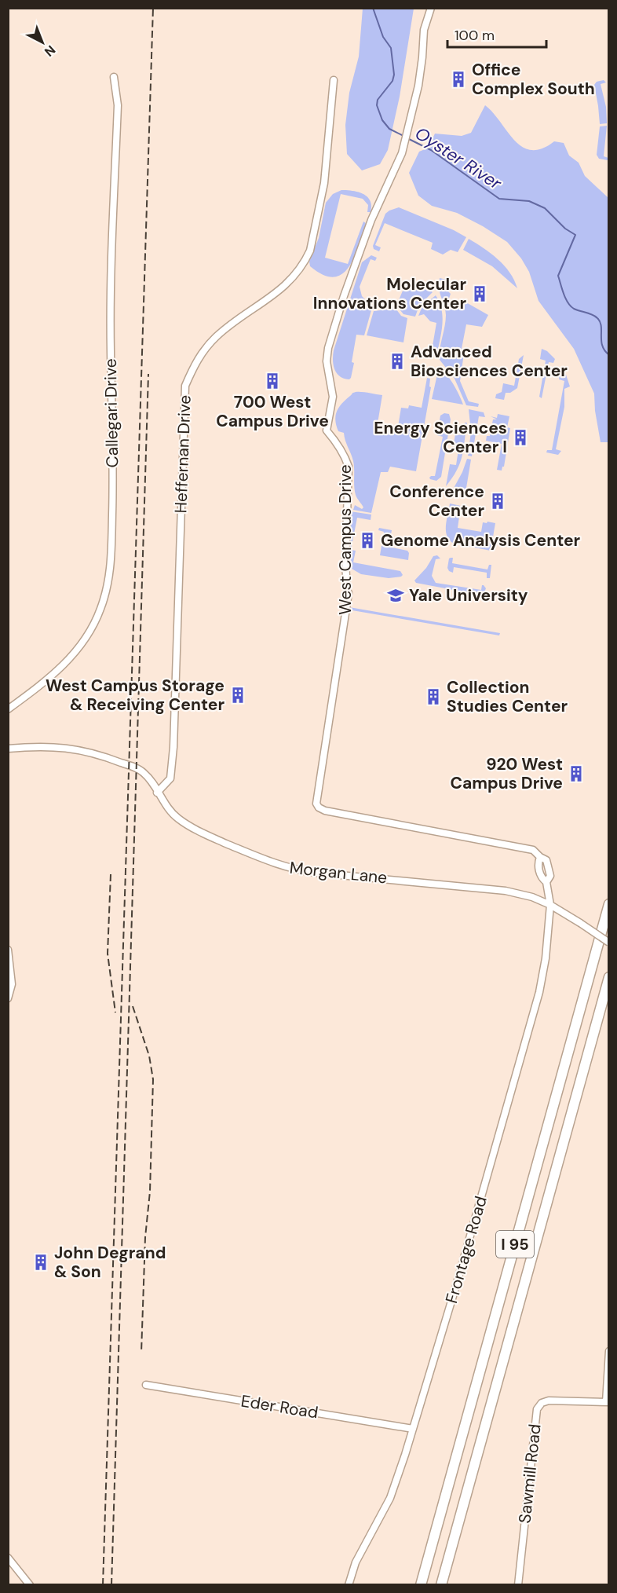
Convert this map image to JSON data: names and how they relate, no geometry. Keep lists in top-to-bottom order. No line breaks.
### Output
{"streets":{"highway":["I 95"],"street":["Callegari Drive","Heffernan Drive","West Campus Drive","Morgan Lane","Frontage Road","Eder Road","Sawmill Road"]},"crossings":[["Heffernan Drive","Morgan Lane"],["West Campus Drive","Morgan Lane"],["West Campus Drive","Frontage Road"],["Morgan Lane","Frontage Road"],["Frontage Road","Eder Road"]],"water":["Oyster River"],"places":{"building":["Office Complex South","Molecular Innovations Center","Advanced Biosciences Center","700 West Campus Drive","Energy Sciences Center I","Conference Center","Genome Analysis Center","West Campus Storage & Receiving Center","Collection Studies Center","920 West Campus Drive","John Degrand & Son"],"school or university":["Yale University"]},"scale_bar":"100 m","north":"bottom right"}
